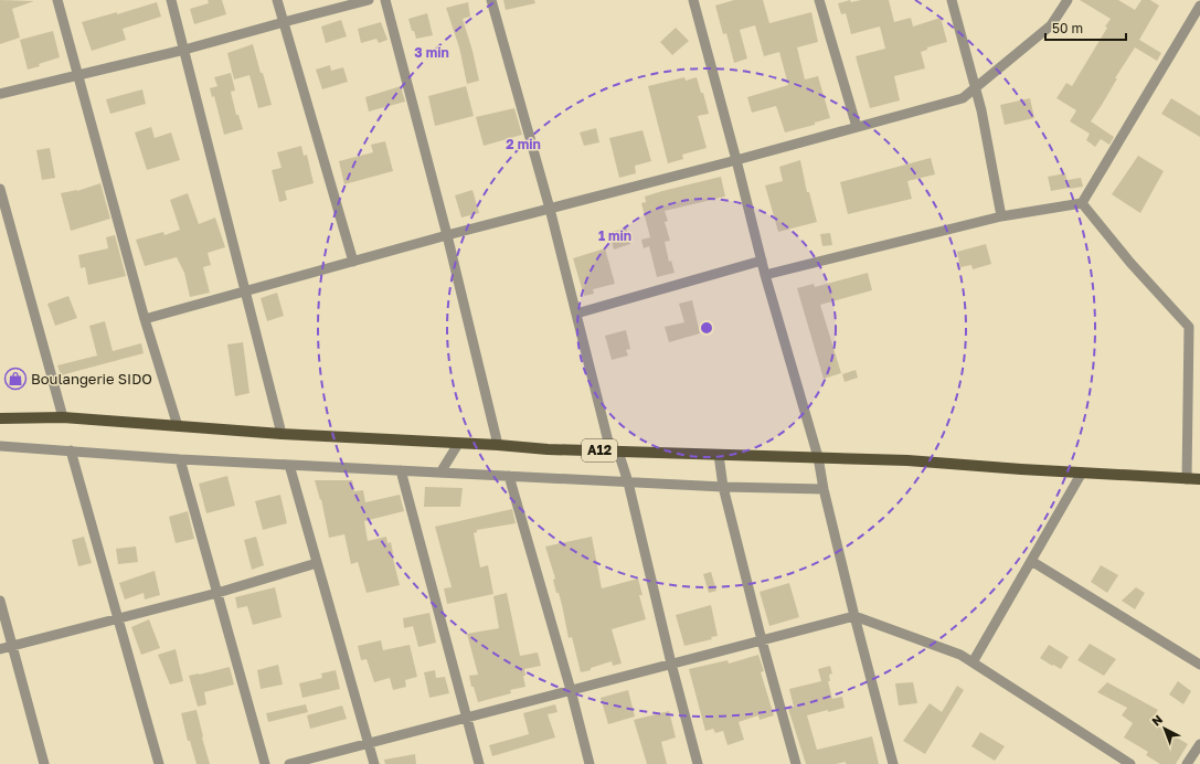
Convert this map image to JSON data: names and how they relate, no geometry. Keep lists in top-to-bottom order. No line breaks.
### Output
{"streets":{"main road":["A12"]},"places":{"shop":["Boulangerie SIDO"]},"scale_bar":"50 m","north":"top left","rings":["3 min","2 min","1 min"]}
